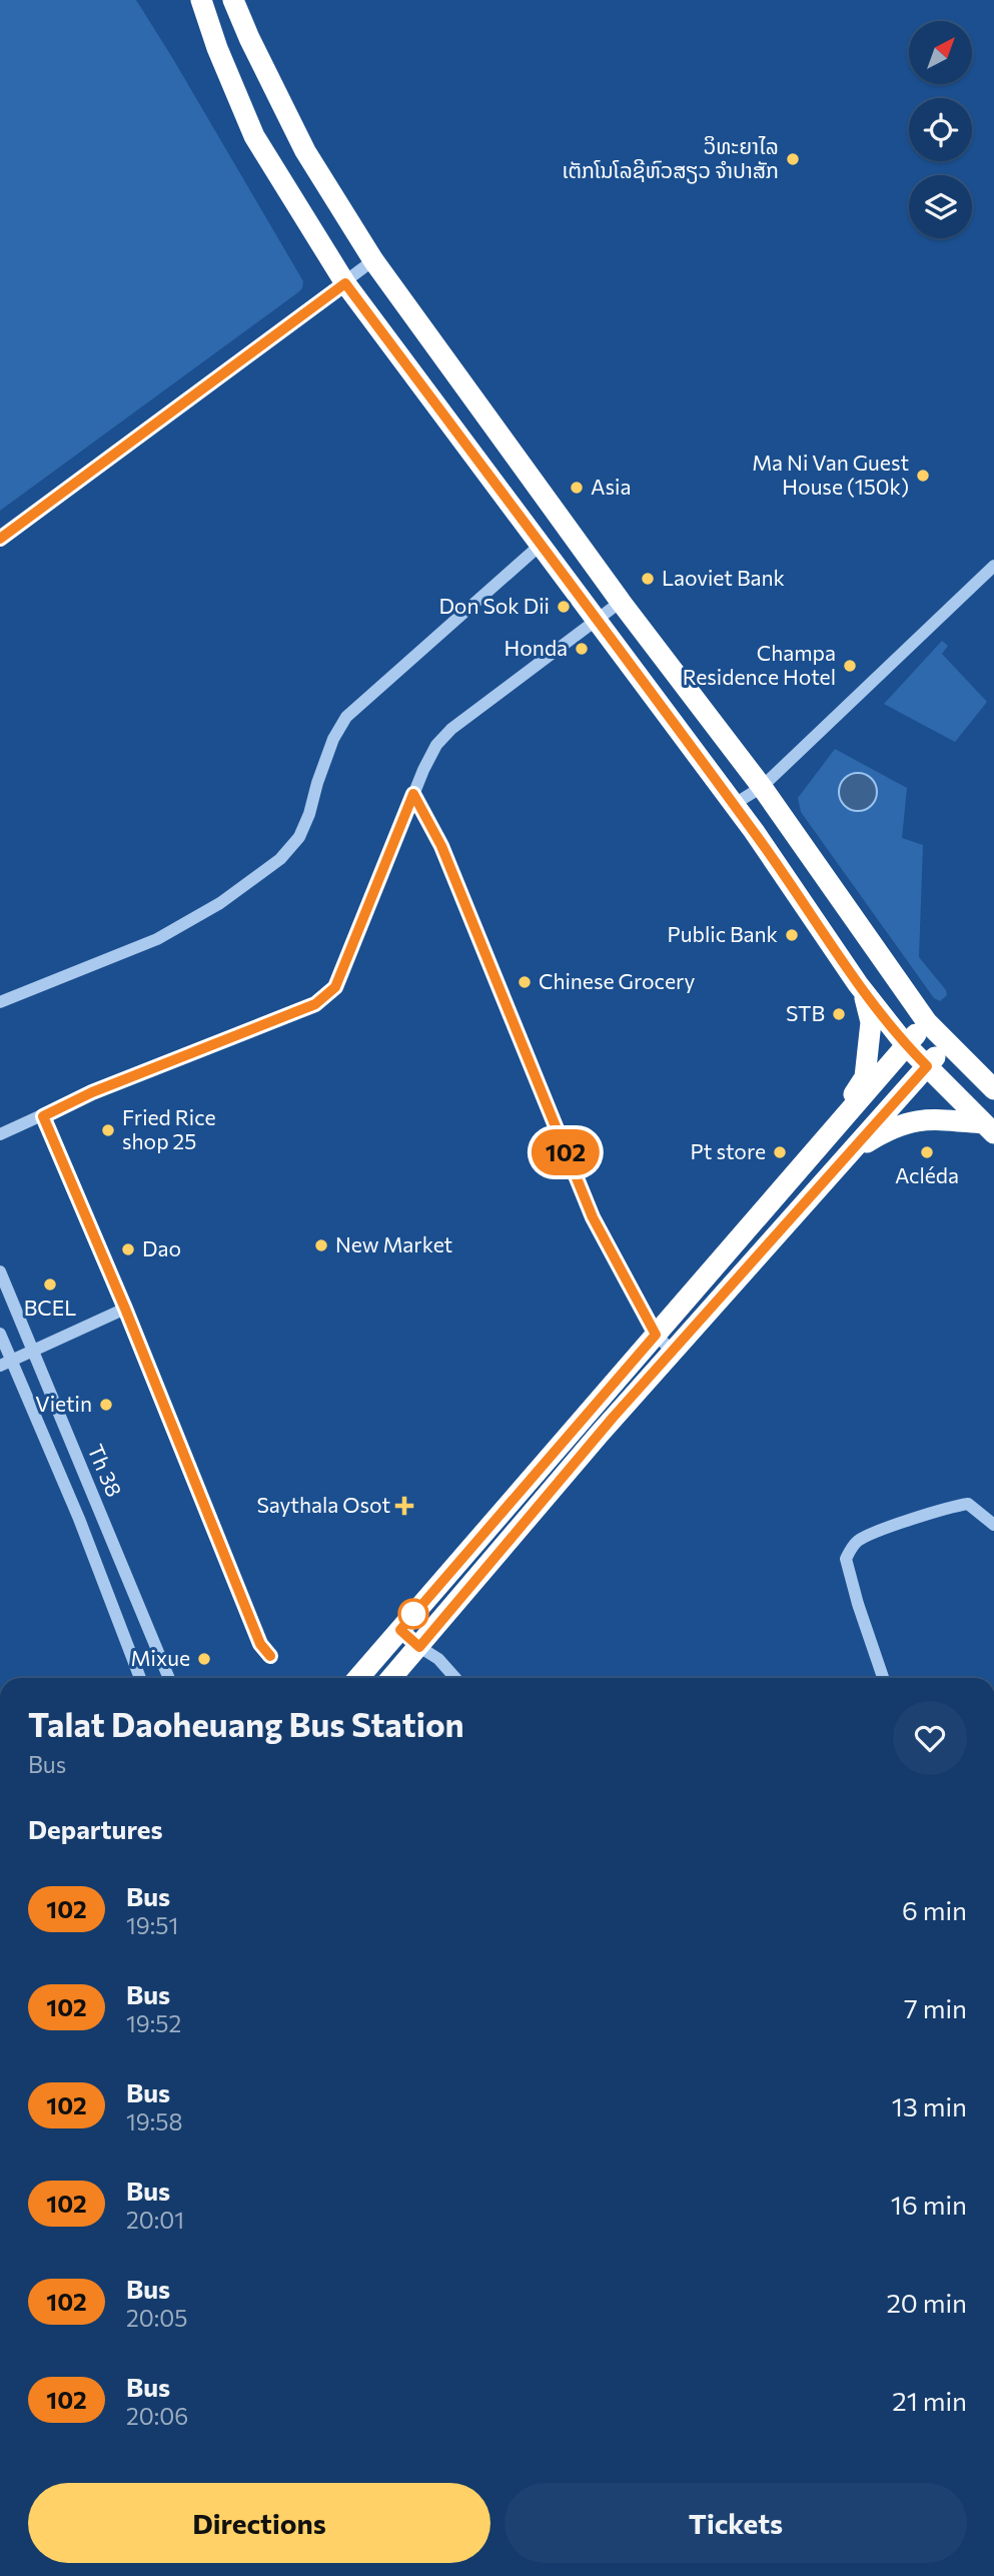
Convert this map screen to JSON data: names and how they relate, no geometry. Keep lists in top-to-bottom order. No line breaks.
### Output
{"streets":{"street":["Th 38"]},"places":{"other":["ວິທະຍາໄລ ເຕັກໂນໂລຊີຫົວສຽວ ຈຳປາສັກ","Ma Ni Van Guest House (150k)","Asia","Laoviet Bank","Don Sok Dii","Honda","Champa Residence Hotel","Public Bank","Chinese Grocery","STB","Fried Rice shop 25","Pt store","Acléda","New Market","Dao","BCEL","Vietin","Mixue"],"health":["Saythala Osot"]},"lines":["bus line 102"],"north":"top right","page":{"on_map":"102","heading":[["Talat Daoheuang Bus Station","Bus"],"Departures"],"list":[{"mark":"102","name":"Bus","note":"19:51","value":"6 min"},{"mark":"102","name":"Bus","note":"19:52","value":"7 min"},{"mark":"102","name":"Bus","note":"19:58","value":"13 min"},{"mark":"102","name":"Bus","note":"20:01","value":"16 min"},{"mark":"102","name":"Bus","note":"20:05","value":"20 min"},{"mark":"102","name":"Bus","note":"20:06","value":"21 min"}],"buttons":["Directions","Tickets"]}}
